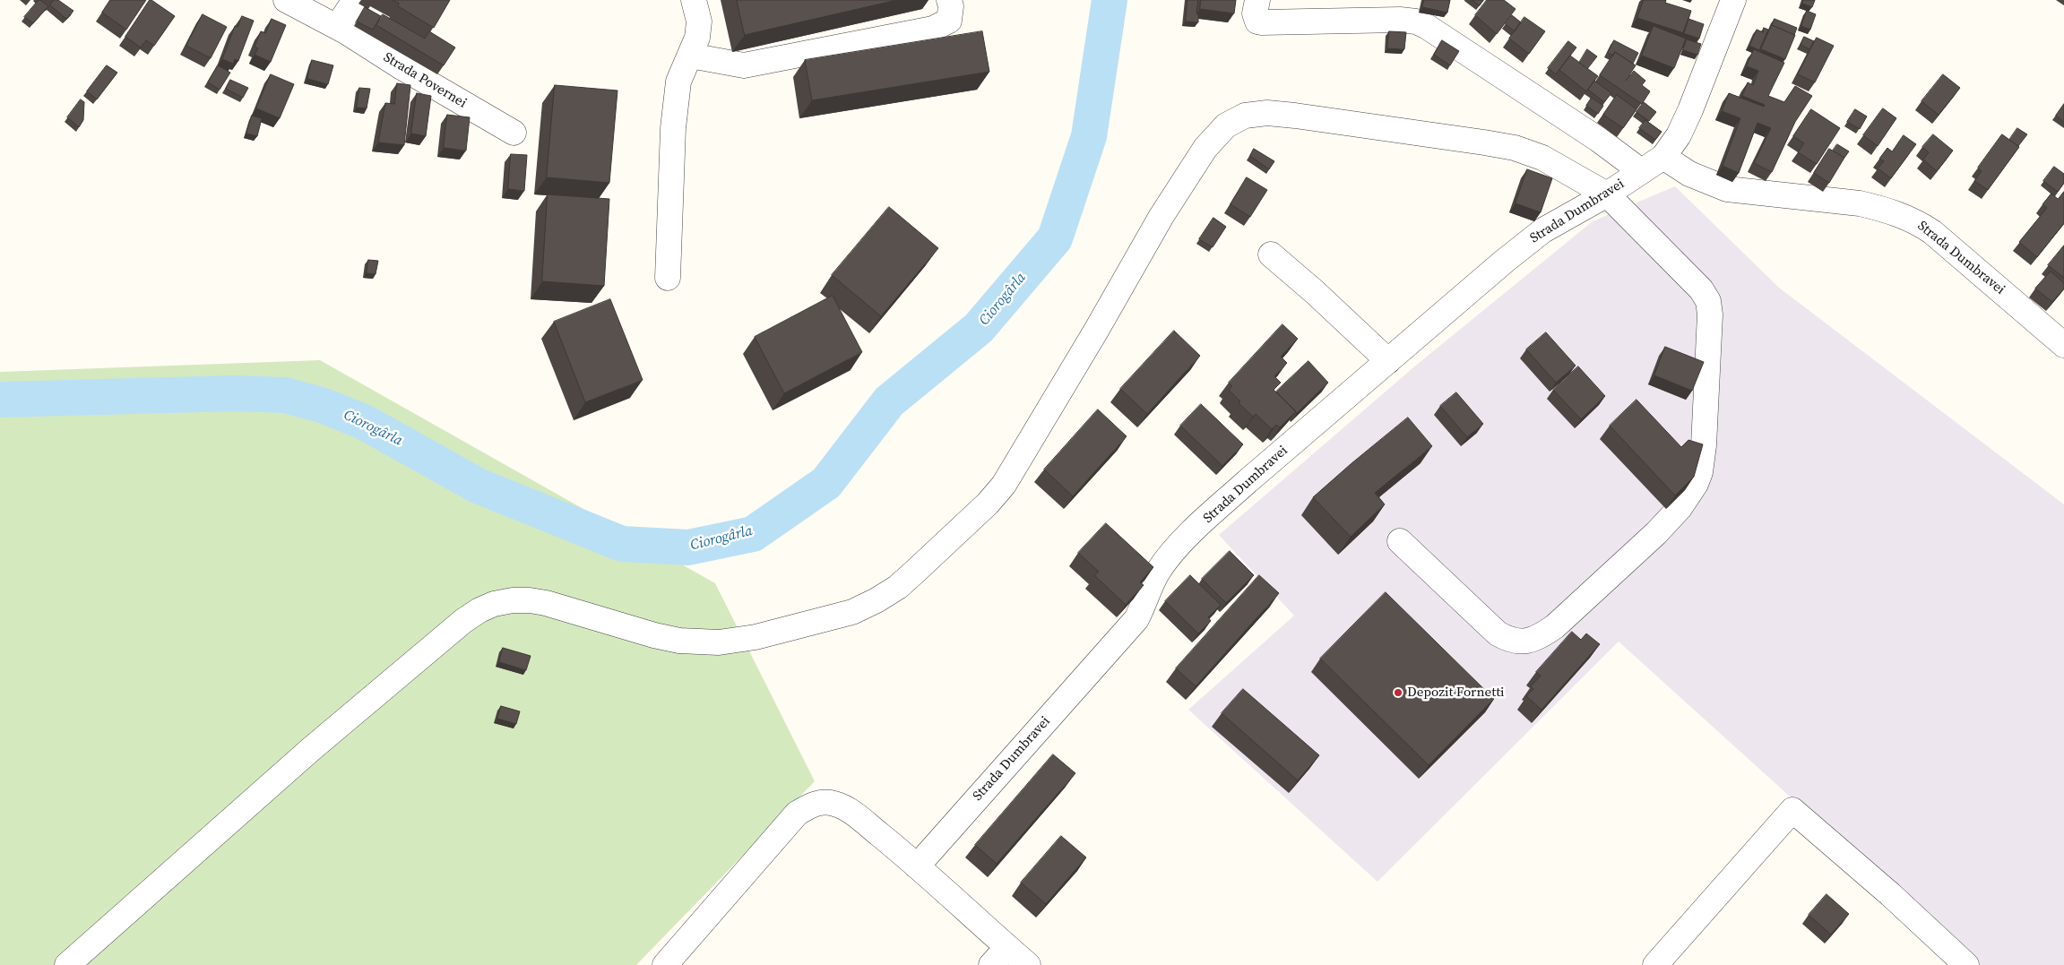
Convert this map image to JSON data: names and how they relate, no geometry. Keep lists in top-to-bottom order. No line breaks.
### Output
{"streets":{"street":["Strada Povernei","Strada Dumbravei"]},"water":["Ciorogârla"],"places":["Depozit Fornetti"]}
